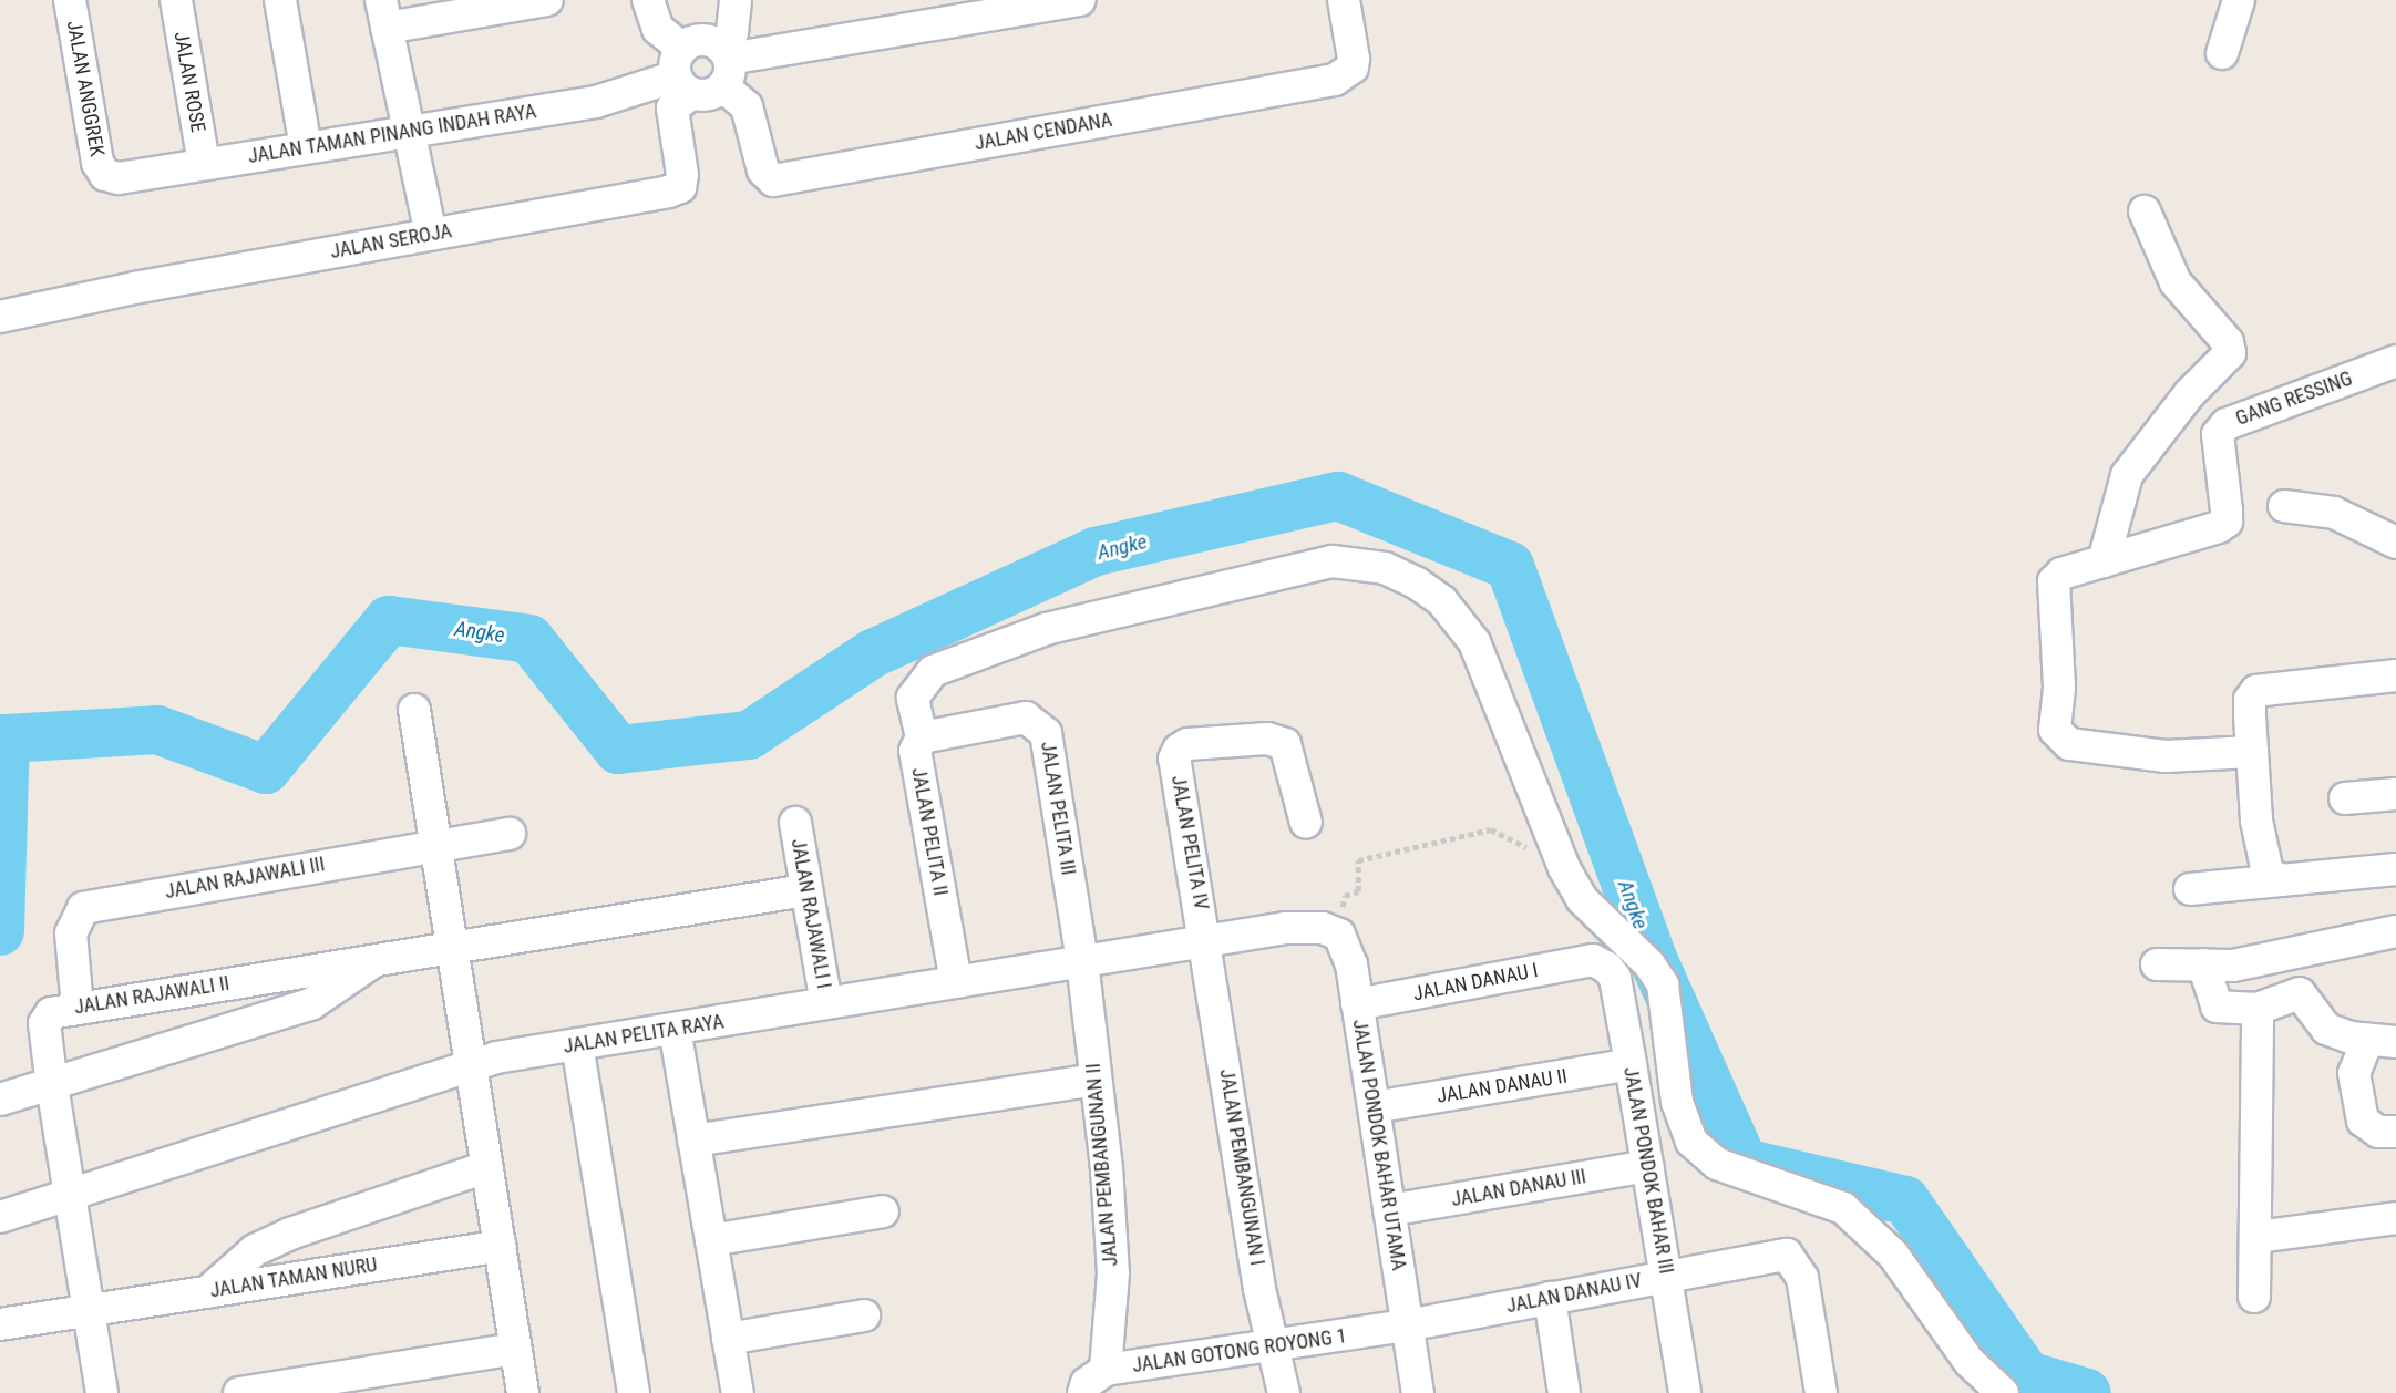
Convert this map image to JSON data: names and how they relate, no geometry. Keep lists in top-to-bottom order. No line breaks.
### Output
{"streets":{"street":["JALAN ROSE","JALAN ANGGREK","JALAN CENDANA","JALAN TAMAN PINANG INDAH RAYA","JALAN SEROJA","GANG RESSING","JALAN PELITA III","JALAN PELITA II","JALAN PELITA IV","JALAN RAJAWALI III","JALAN RAJAWALI I","JALAN DANAU I","JALAN RAJAWALI II","JALAN PELITA RAYA","JALAN DANAU II","JALAN PONDOK BAHAR UTAMA","JALAN PEMBANGUNAN II","JALAN PEMBANGUNAN I","JALAN PONDOK BAHAR III","JALAN DANAU III","JALAN TAMAN NURU","JALAN DANAU IV","JALAN GOTONG ROYONG 1"]},"crossings":[["JALAN ROSE","JALAN TAMAN PINANG INDAH RAYA"],["JALAN ANGGREK","JALAN TAMAN PINANG INDAH RAYA"],["JALAN TAMAN PINANG INDAH RAYA","JALAN SEROJA"],["JALAN PELITA III","JALAN PELITA II"],["JALAN PELITA III","JALAN PELITA RAYA"],["JALAN PELITA III","JALAN PEMBANGUNAN II"],["JALAN PELITA II","JALAN PELITA RAYA"],["JALAN PELITA IV","JALAN PELITA RAYA"],["JALAN PELITA IV","JALAN PEMBANGUNAN I"],["JALAN RAJAWALI III","JALAN RAJAWALI II"],["JALAN RAJAWALI I","JALAN RAJAWALI II"],["JALAN RAJAWALI I","JALAN PELITA RAYA"],["JALAN DANAU I","JALAN PONDOK BAHAR UTAMA"],["JALAN DANAU I","JALAN PONDOK BAHAR III"],["JALAN RAJAWALI II","JALAN PELITA RAYA"],["JALAN RAJAWALI II","JALAN TAMAN NURU"],["JALAN PELITA RAYA","JALAN PONDOK BAHAR UTAMA"],["JALAN PELITA RAYA","JALAN PEMBANGUNAN II"],["JALAN PELITA RAYA","JALAN PEMBANGUNAN I"],["JALAN DANAU II","JALAN PONDOK BAHAR UTAMA"],["JALAN DANAU II","JALAN PONDOK BAHAR III"],["JALAN PONDOK BAHAR UTAMA","JALAN DANAU III"],["JALAN PONDOK BAHAR UTAMA","JALAN DANAU IV"],["JALAN PONDOK BAHAR UTAMA","JALAN GOTONG ROYONG 1"],["JALAN PEMBANGUNAN II","JALAN GOTONG ROYONG 1"],["JALAN PEMBANGUNAN I","JALAN GOTONG ROYONG 1"],["JALAN PONDOK BAHAR III","JALAN DANAU III"],["JALAN PONDOK BAHAR III","JALAN DANAU IV"],["JALAN DANAU IV","JALAN GOTONG ROYONG 1"]],"water":["Angke"]}
